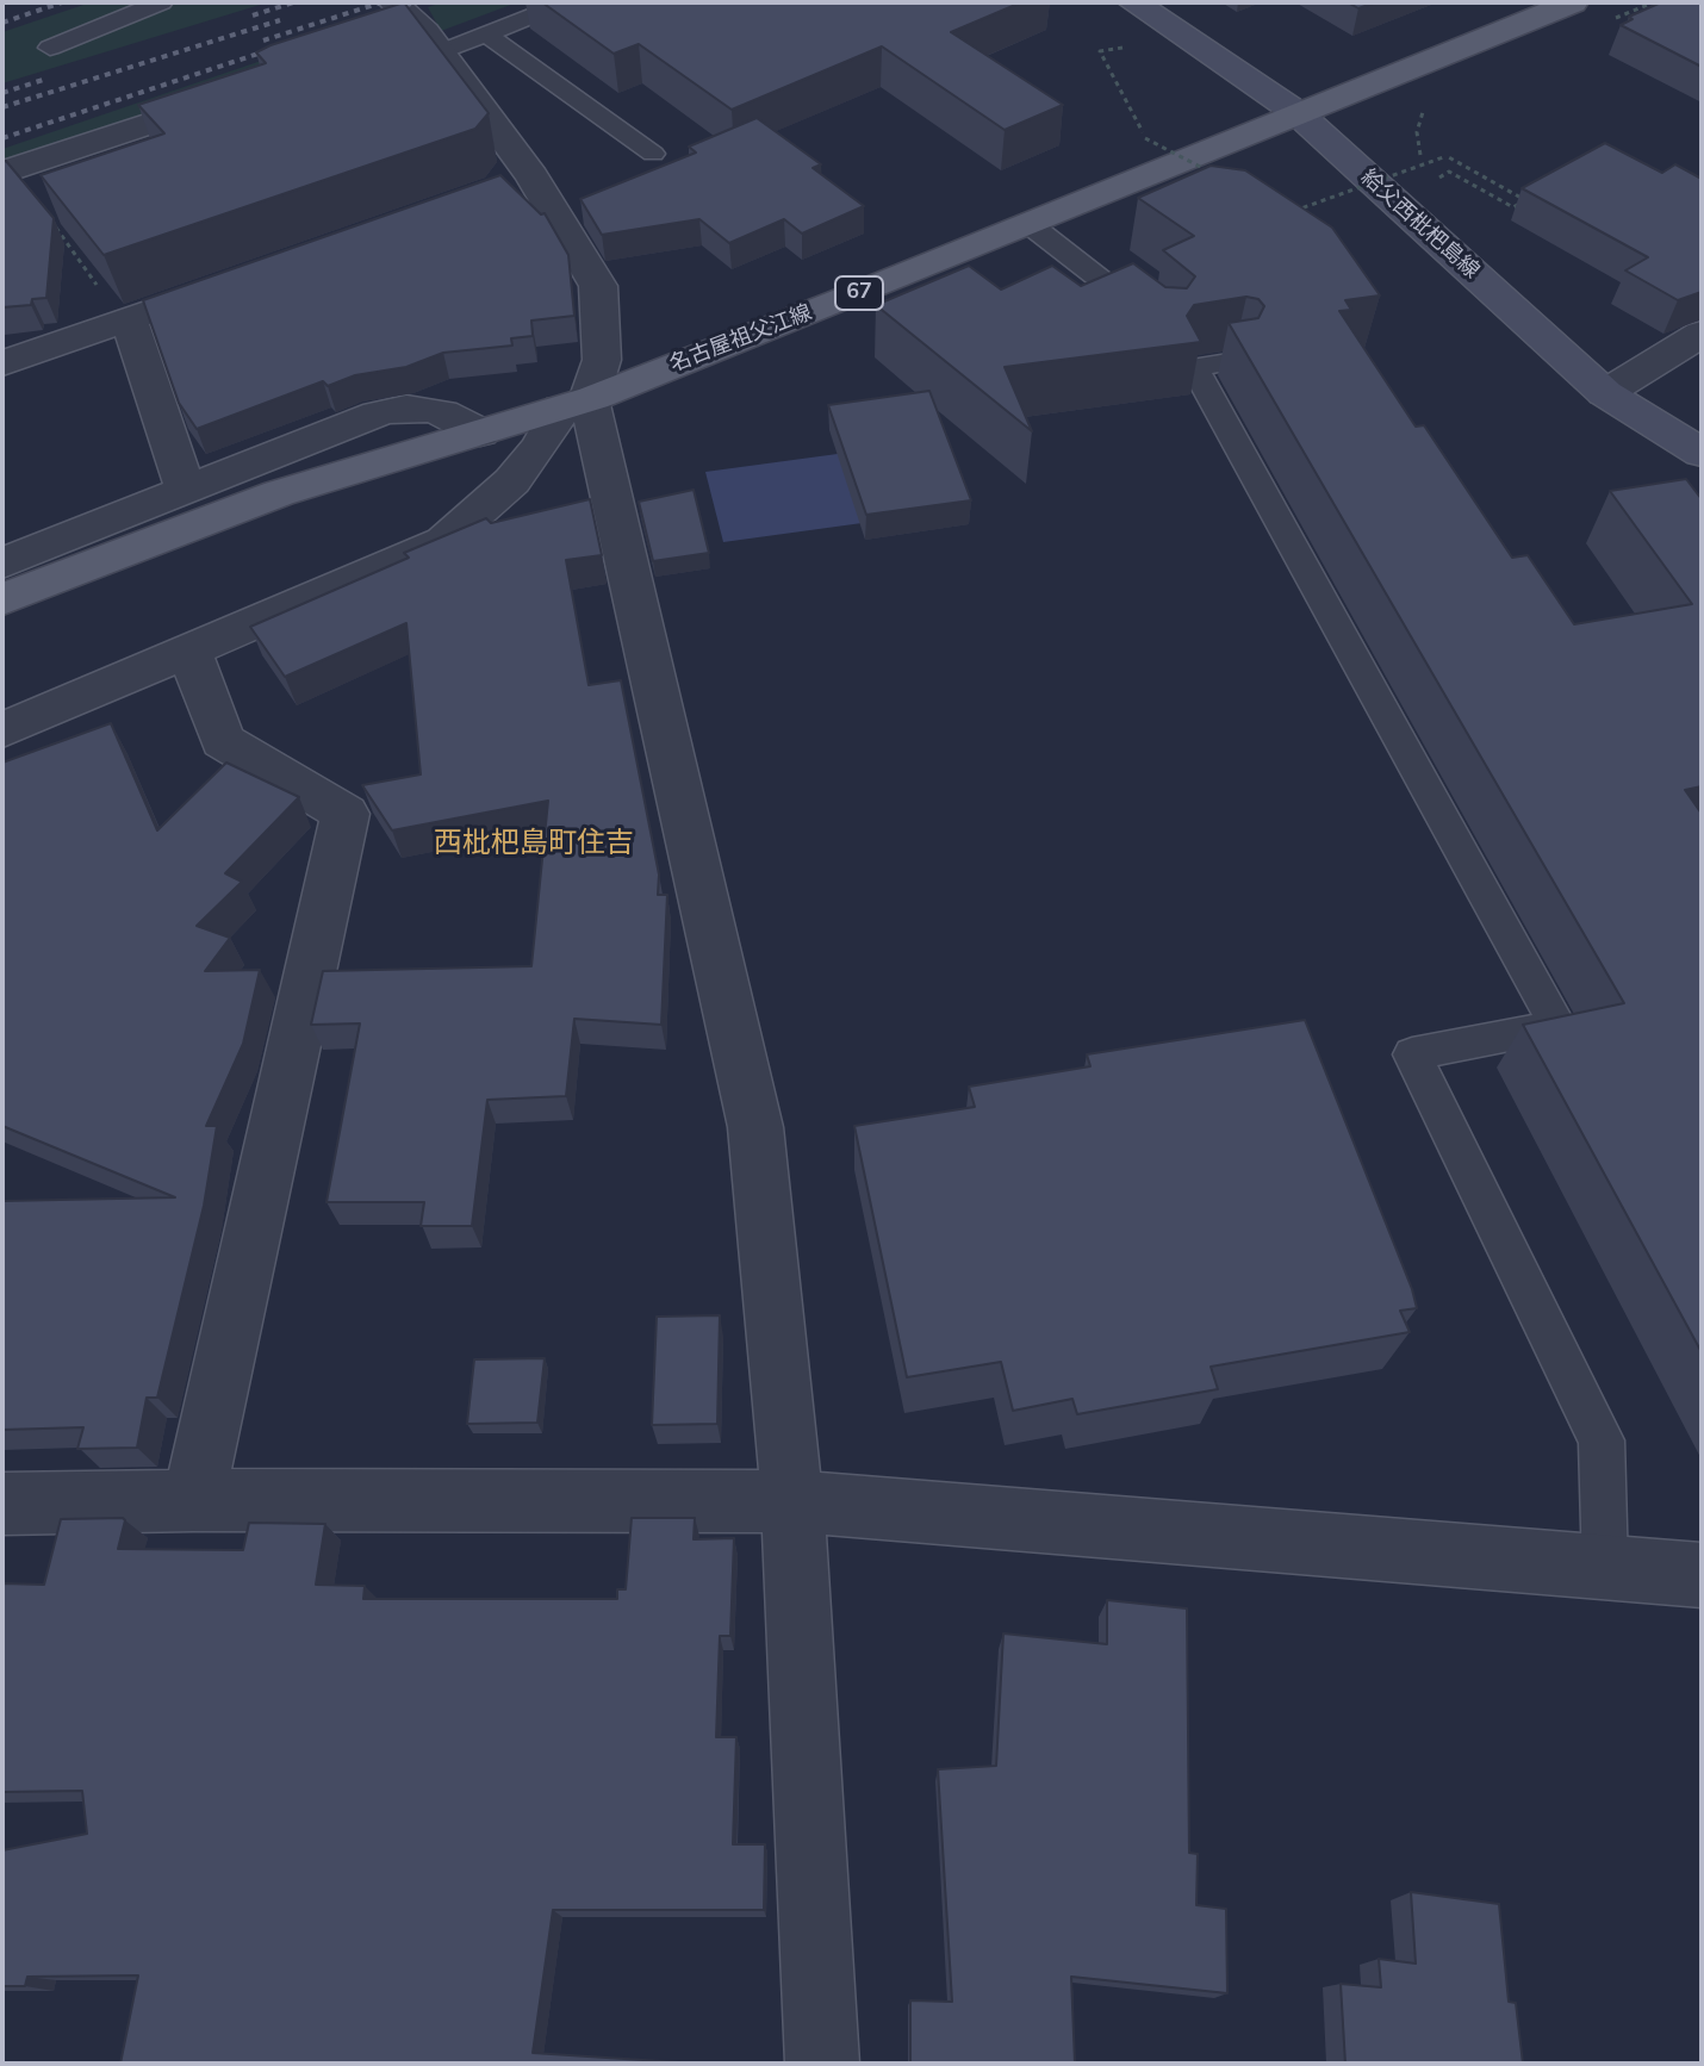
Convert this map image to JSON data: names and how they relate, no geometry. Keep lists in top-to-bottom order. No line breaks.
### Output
{"streets":{"main road":["給父西枇杷島線","67","名古屋祖父江線"]},"crossings":[["給父西枇杷島線","名古屋祖父江線"]],"districts":["西枇杷島町住吉"]}
